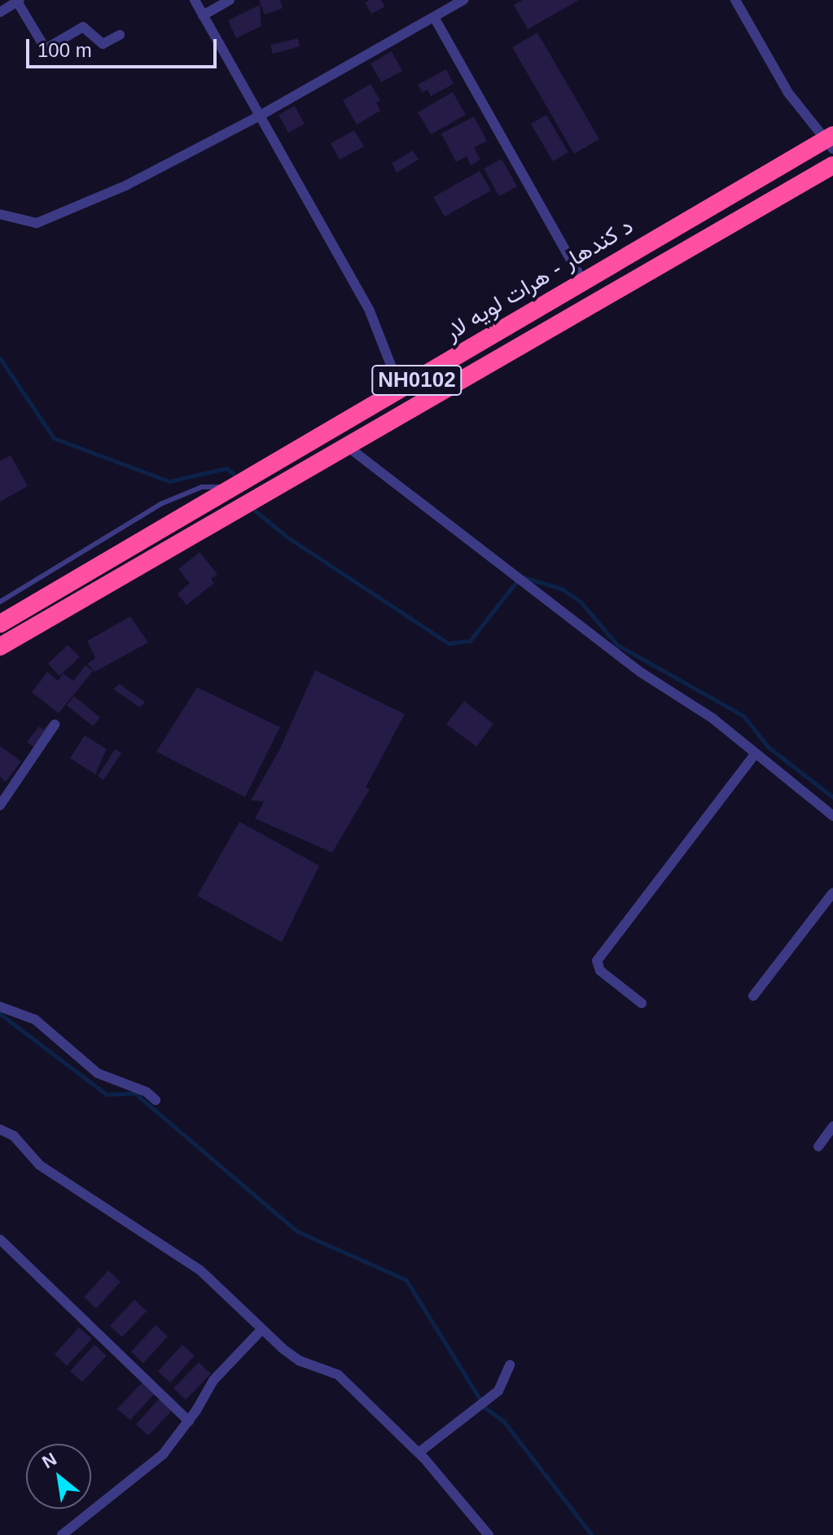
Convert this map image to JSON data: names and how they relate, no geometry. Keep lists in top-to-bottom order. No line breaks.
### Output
{"streets":{"highway":["د کندهار - هرات لويه لار","NH0102"]},"scale_bar":"100 m","north":"top left"}
